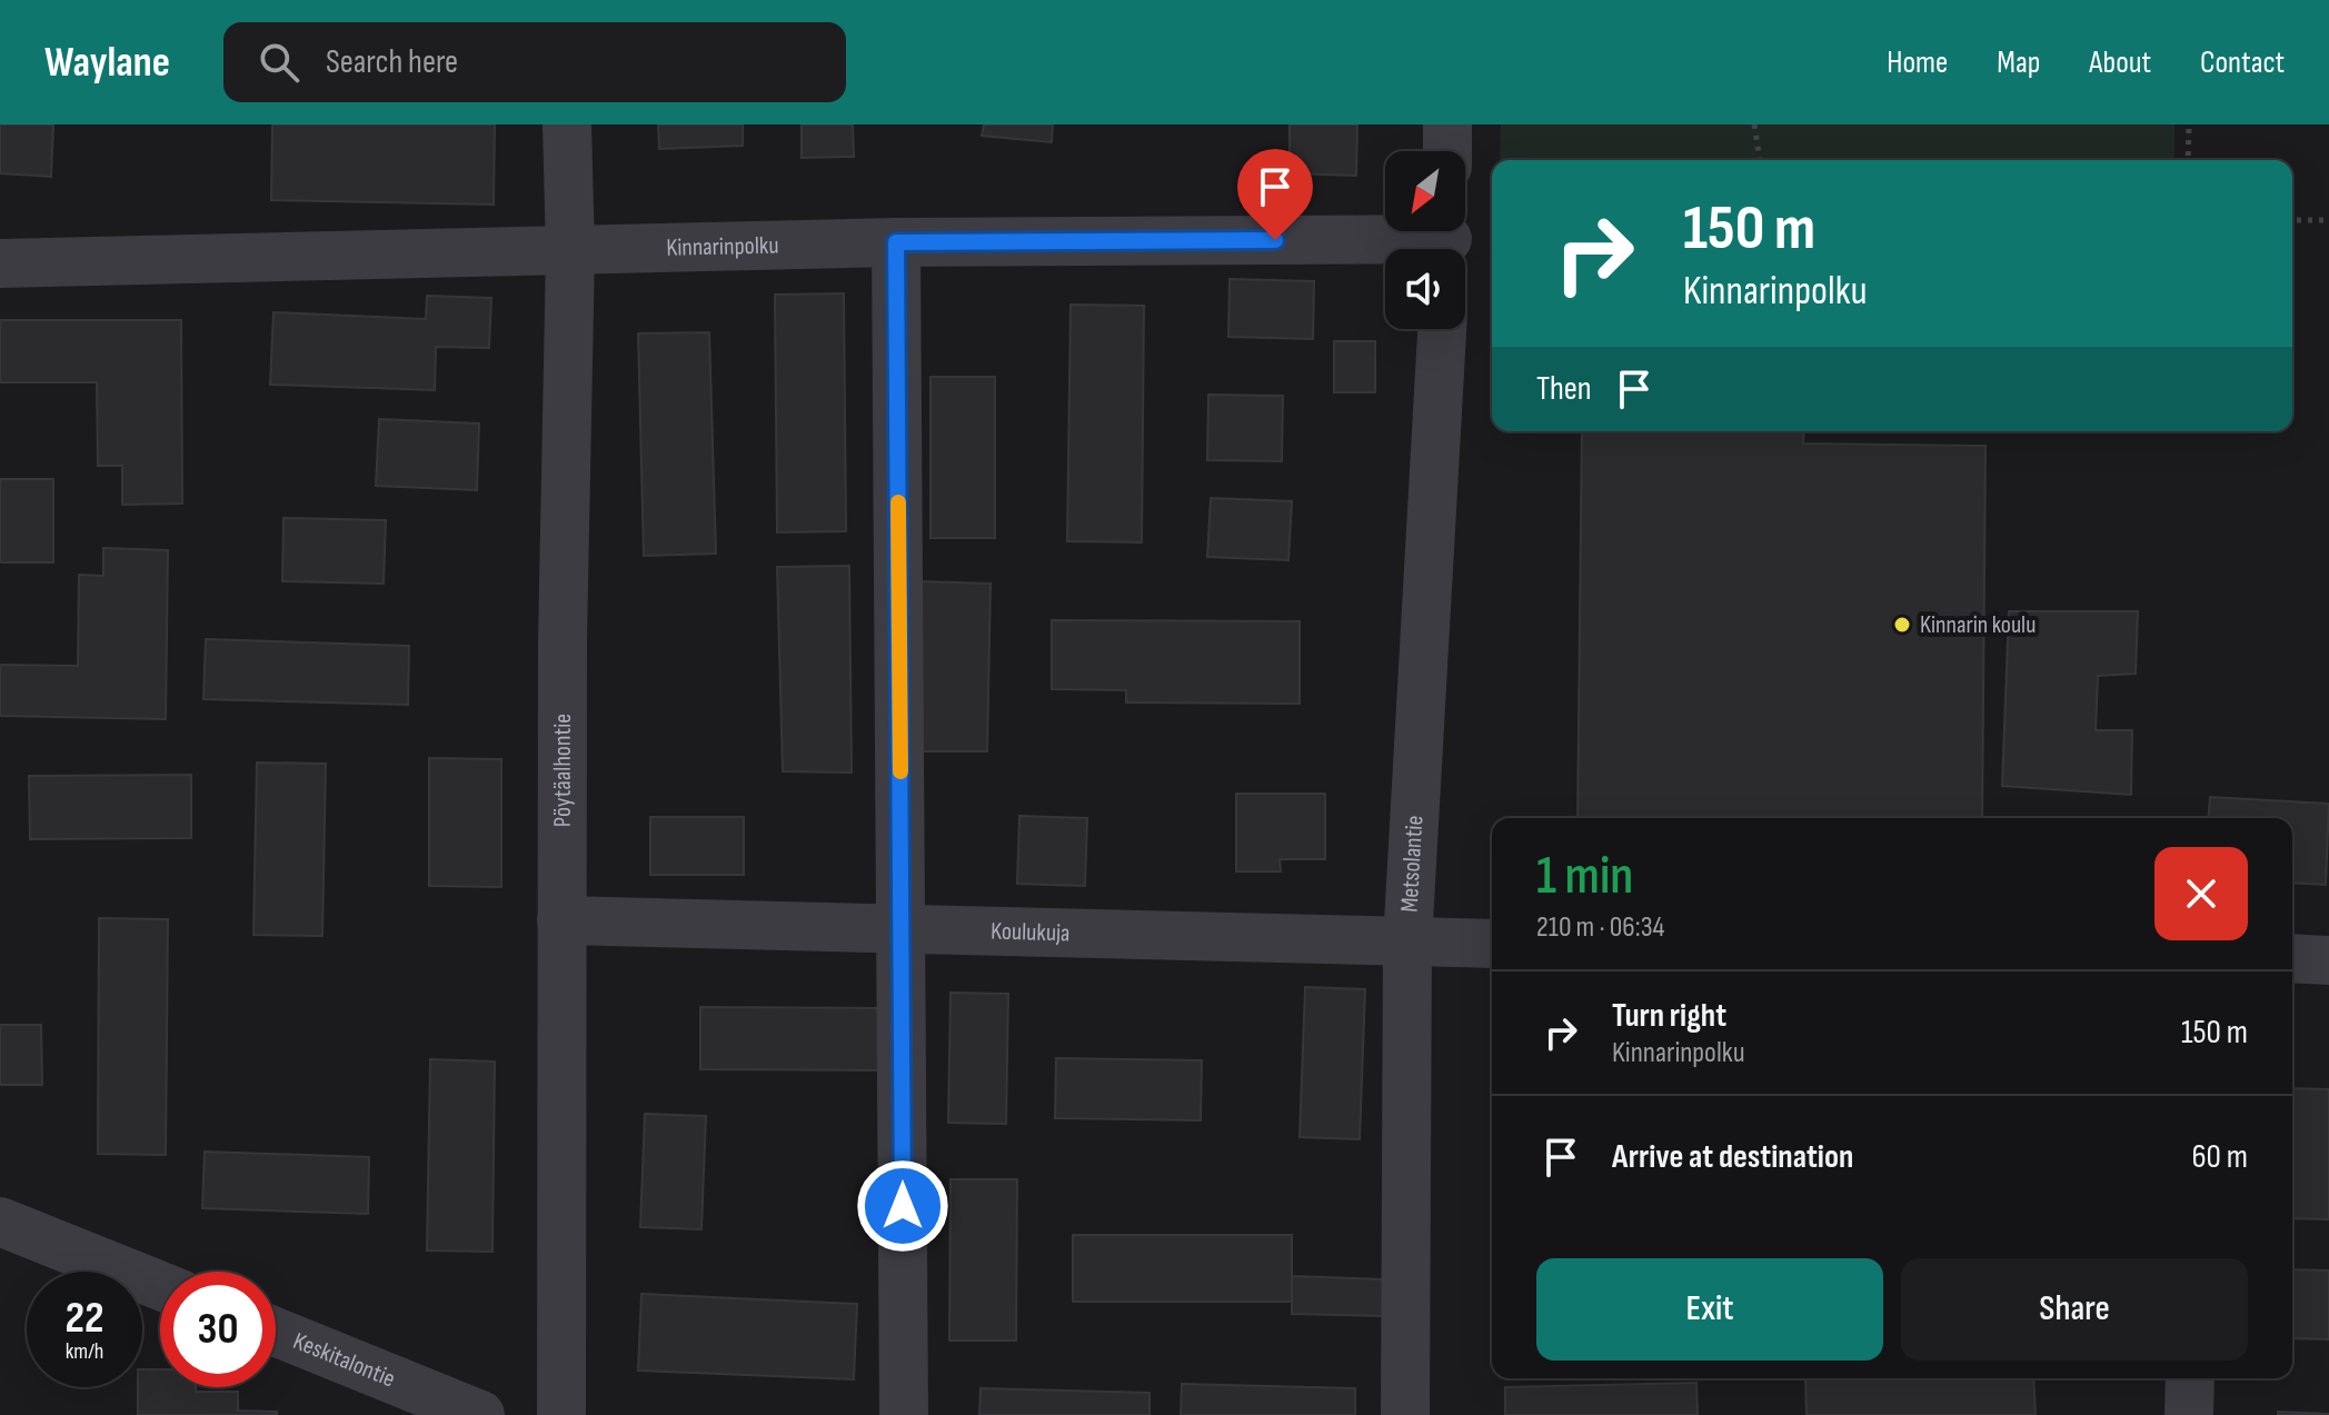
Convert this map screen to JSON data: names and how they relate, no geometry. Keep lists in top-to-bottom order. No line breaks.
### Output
{"streets":{"street":["Kinnarinpolku","Pöytäalhontie","Metsolantie","Koulukuja","Keskitalontie"]},"crossings":[["Kinnarinpolku","Pöytäalhontie"],["Pöytäalhontie","Koulukuja"],["Metsolantie","Koulukuja"]],"places":["Kinnarin koulu"],"north":"bottom left","page":{"header":"Waylane","search":"Search here","nav":["Home","Map","About","Contact"],"turn":["150 m","Kinnarinpolku"],"then":"Then","heading":["1 min","210 m · 06:34"],"list":[{"name":"Turn right","note":"Kinnarinpolku","value":"150 m"},{"name":"Arrive at destination","value":"60 m"}],"buttons":["Exit","Share"],"speed":"22 km/h","limit":"30"}}
